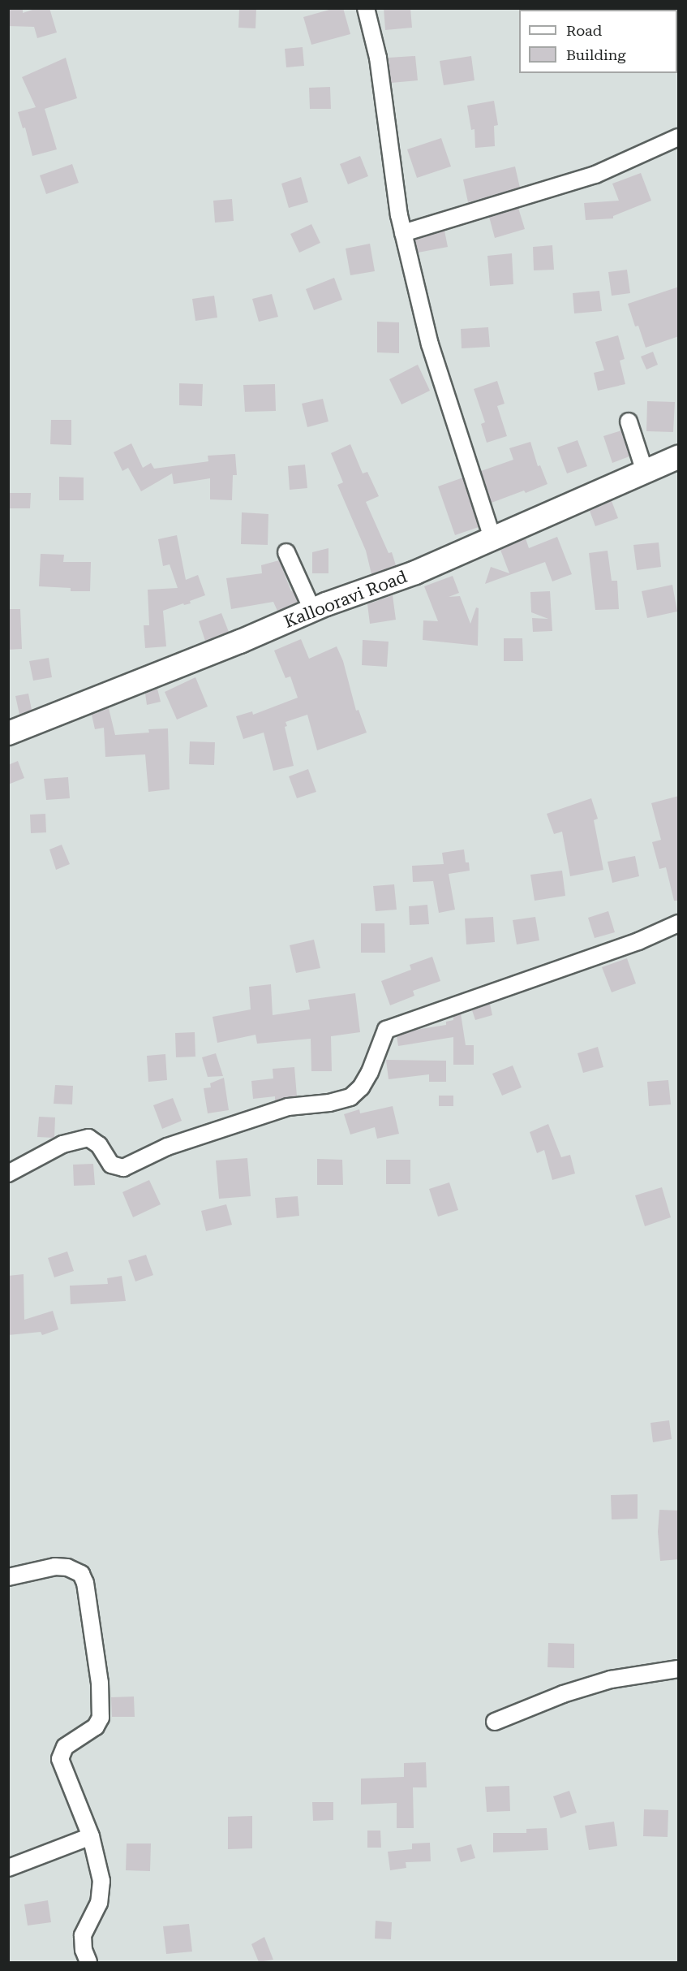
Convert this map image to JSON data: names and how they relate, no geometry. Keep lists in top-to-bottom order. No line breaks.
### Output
{"streets":{"main road":["Kallooravi Road"]},"legend":["Road","Building"]}
